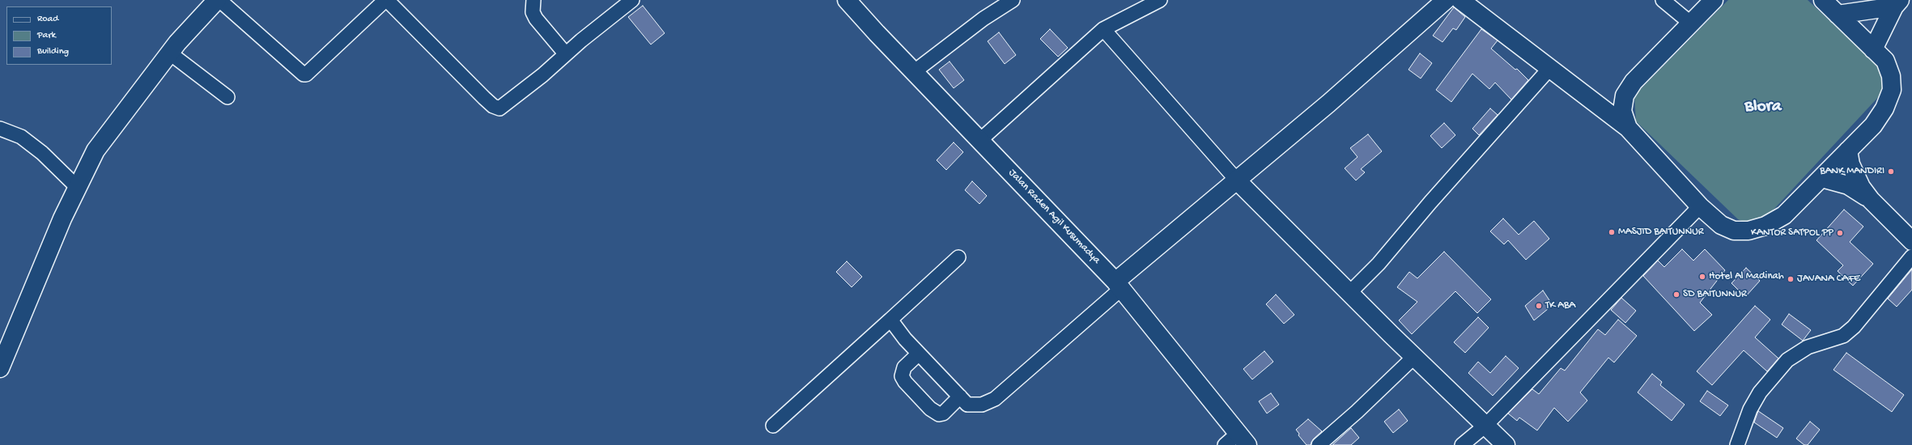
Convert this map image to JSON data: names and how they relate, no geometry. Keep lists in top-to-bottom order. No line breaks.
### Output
{"streets":{"main road":["Jalan Raden Agil Kusumadya"]},"districts":["Blora"],"places":["BANK MANDIRI","MASJID BAITUNNUR","KANTOR SATPOL PP","Hotel Al Madinah","JAVANA CAFE","SD BAITUNNUR","TK ABA"],"legend":["Road","Park","Building"]}
